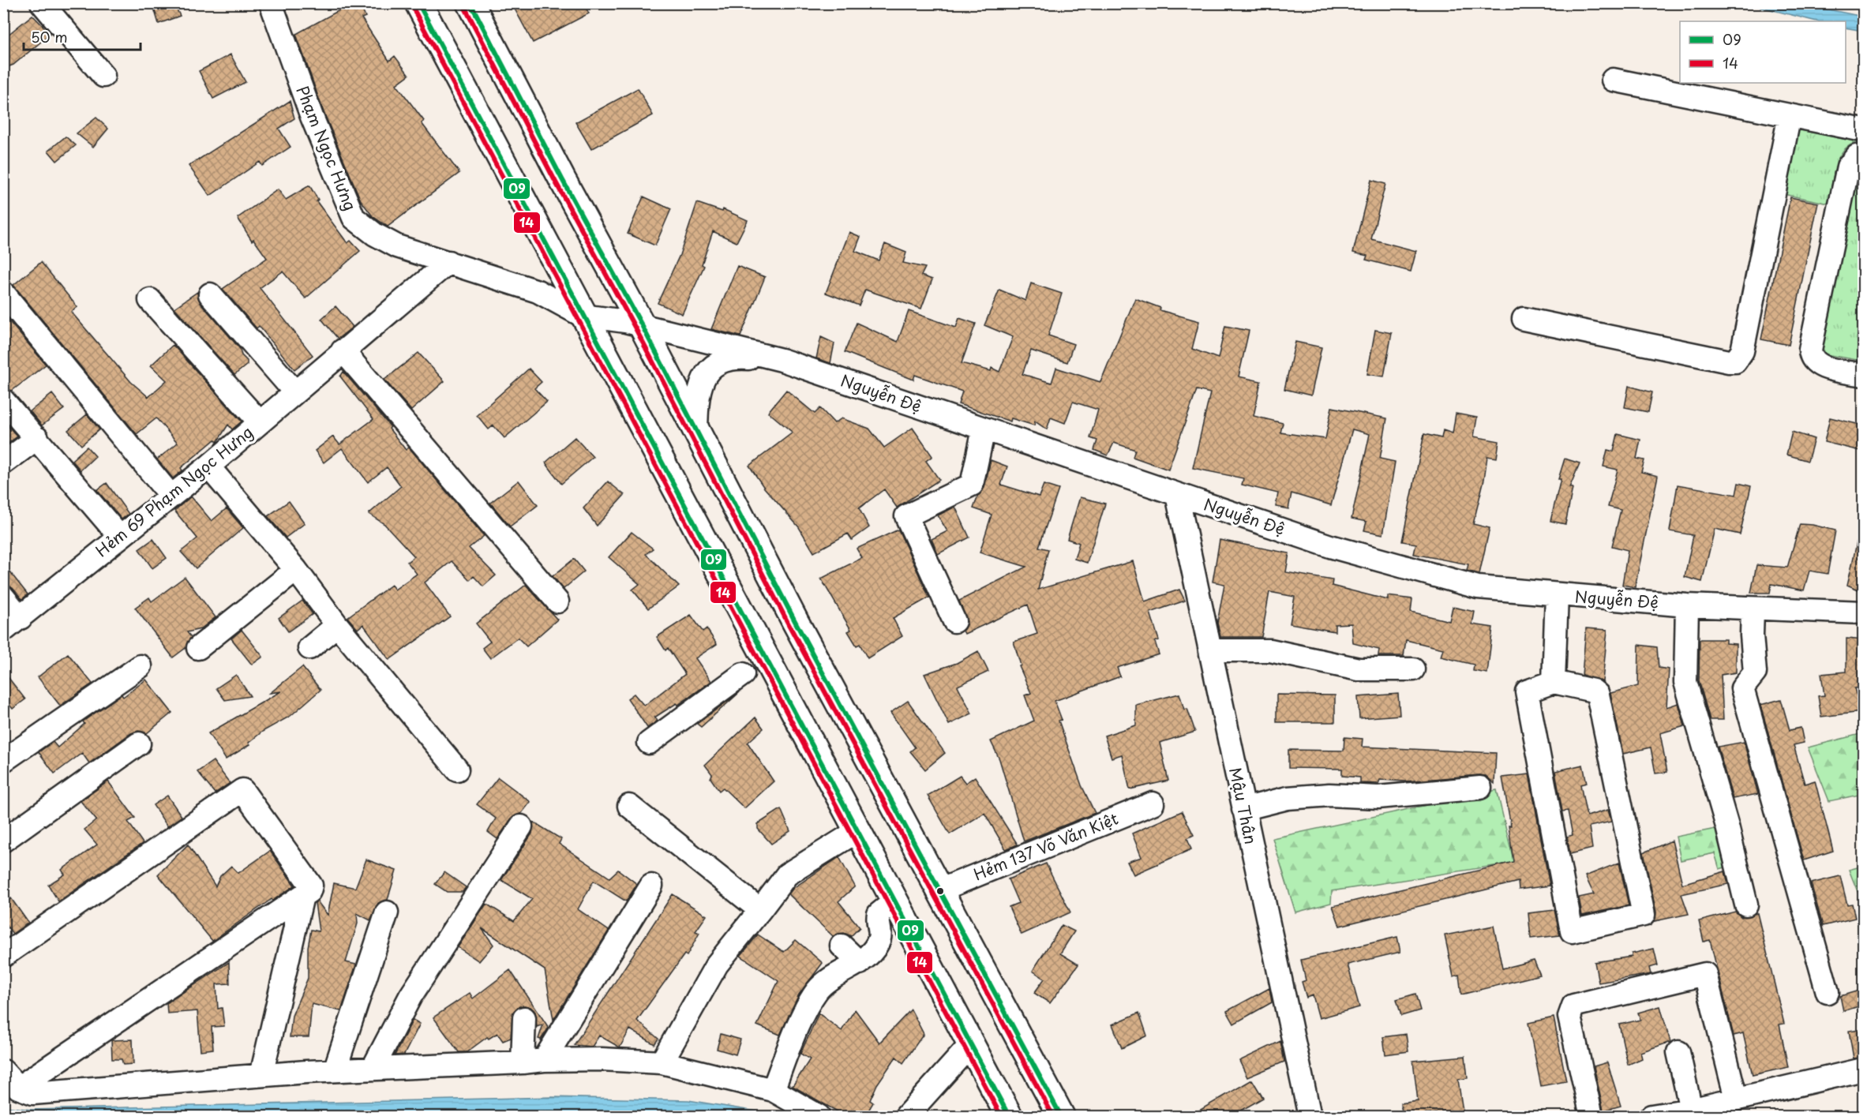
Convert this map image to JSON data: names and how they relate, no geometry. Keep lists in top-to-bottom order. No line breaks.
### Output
{"streets":{"street":["Phạm Ngọc Hưng","Nguyễn Đệ","Hẻm 69 Phạm Ngọc Hưng","Mậu Thân","Hẻm 137 Võ Văn Kiệt"]},"crossings":[["Phạm Ngọc Hưng","Nguyễn Đệ"],["Phạm Ngọc Hưng","Hẻm 69 Phạm Ngọc Hưng"],["Nguyễn Đệ","Mậu Thân"]],"lines":["transit line 09","transit line 14"],"legend":["09","14"],"scale_bar":"50 m"}
